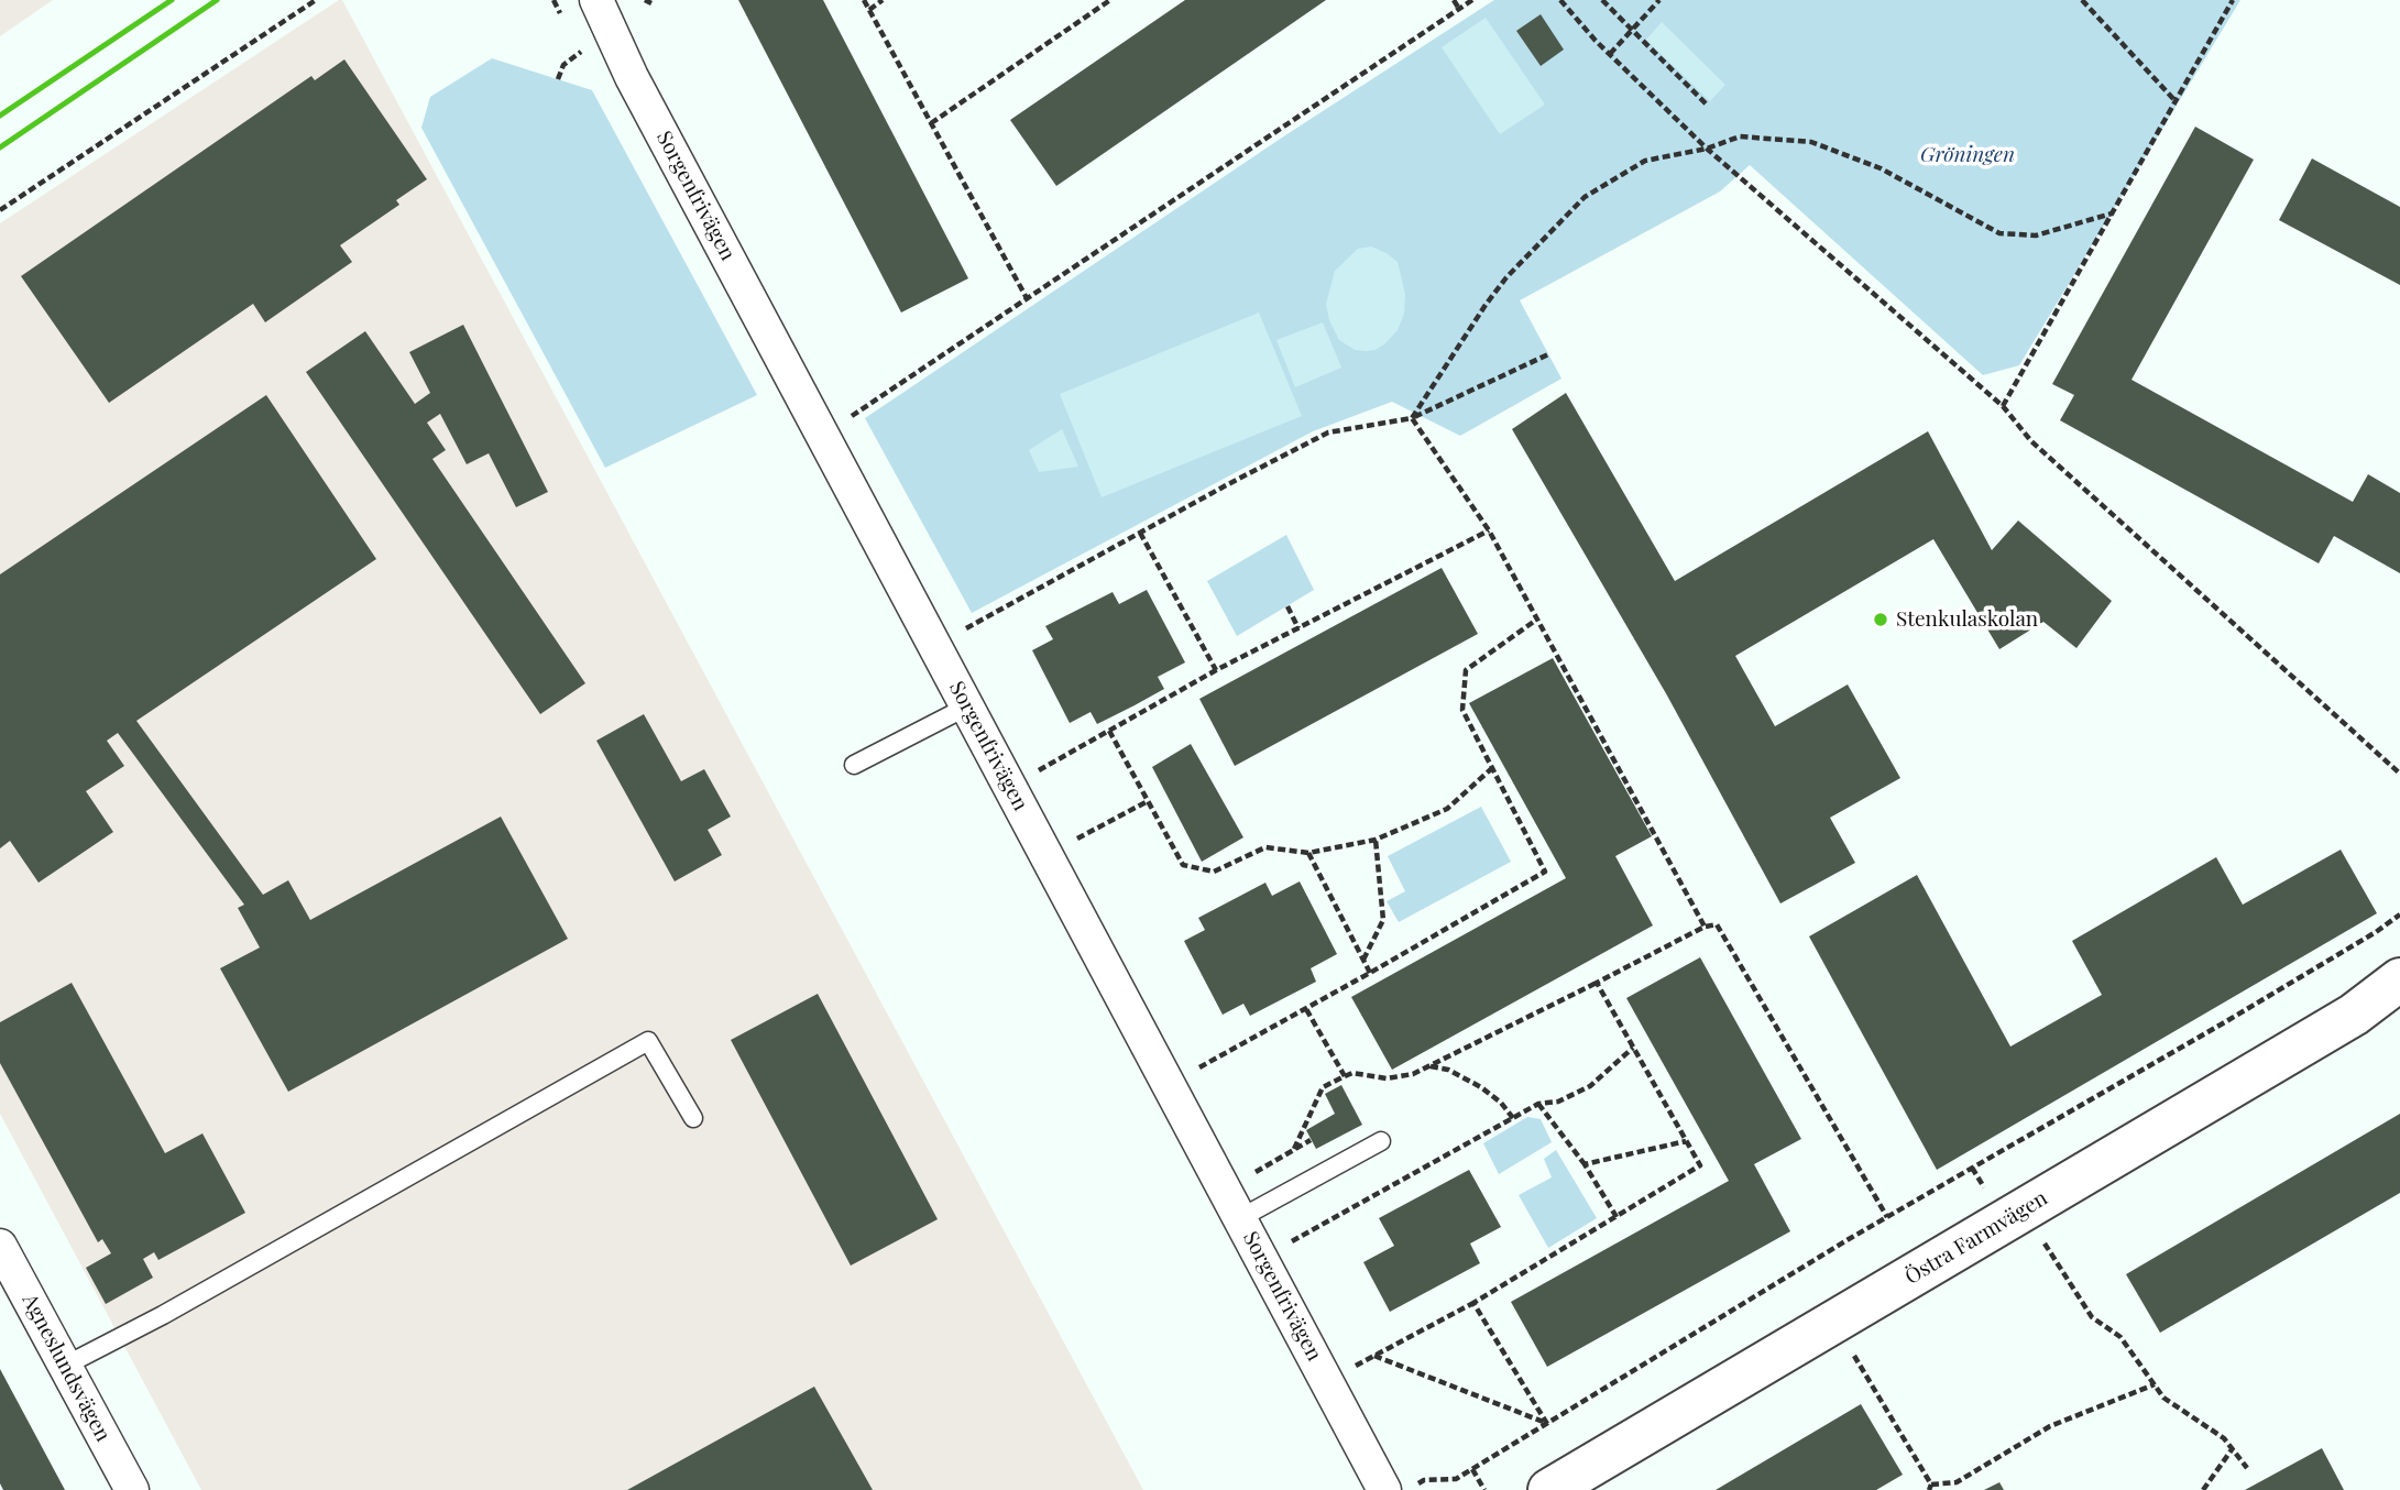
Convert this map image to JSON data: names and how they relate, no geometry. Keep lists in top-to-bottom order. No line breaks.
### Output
{"streets":{"street":["Sorgenfrivägen","Östra Farmvägen","Agneslundsvägen"]},"parks":["Gröningen"],"places":["Stenkulaskolan"]}
